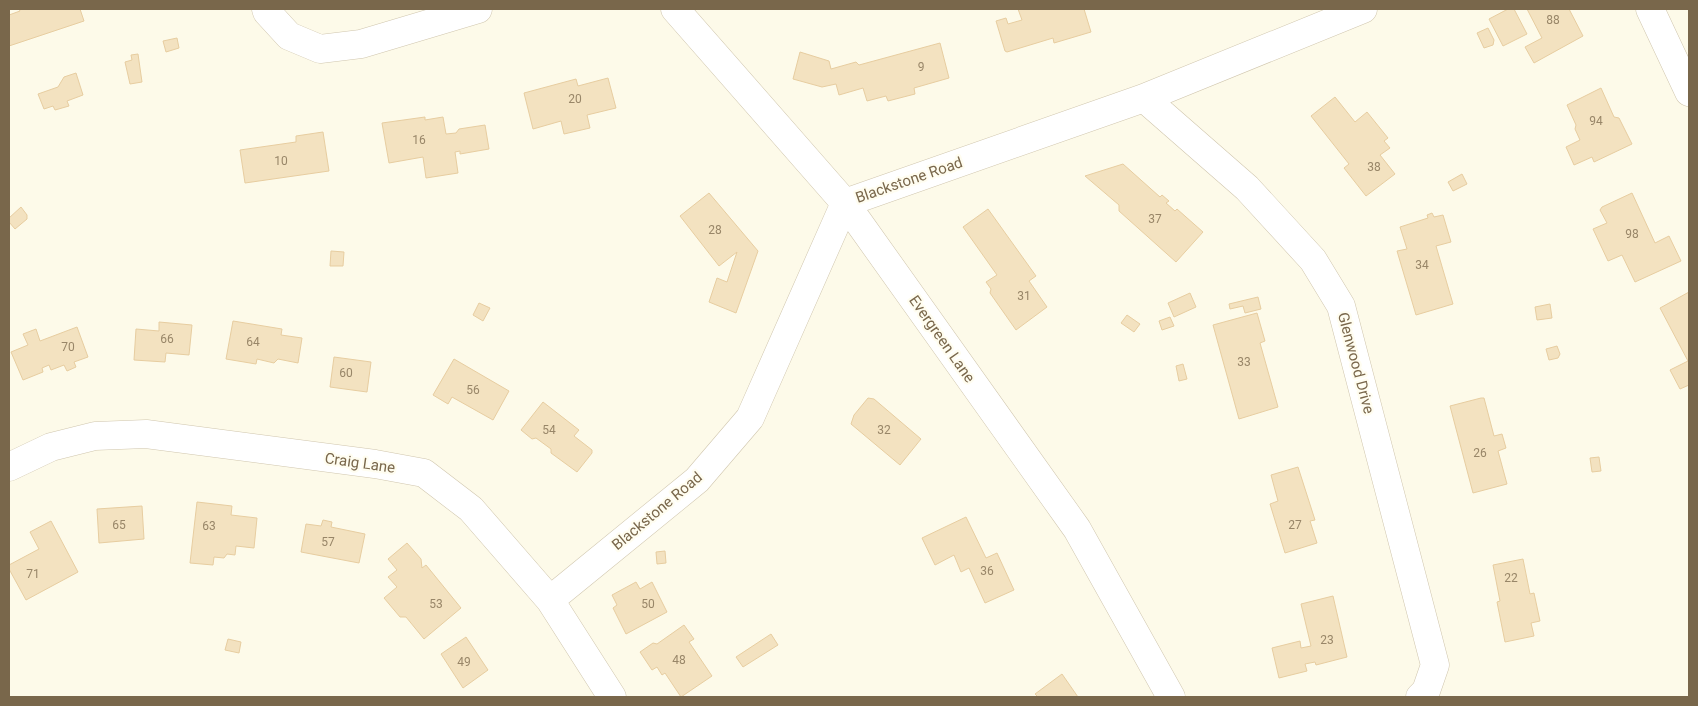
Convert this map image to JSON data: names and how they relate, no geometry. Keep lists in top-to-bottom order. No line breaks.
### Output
{"streets":{"street":["Blackstone Road","Evergreen Lane","Glenwood Drive","Craig Lane"]},"crossings":[["Blackstone Road","Evergreen Lane"],["Blackstone Road","Glenwood Drive"],["Blackstone Road","Craig Lane"]],"house_numbers":["88","9","20","94","16","10","38","37","28","98","34","31","66","64","70","33","60","56","54","32","26","65","27","63","57","36","71","22","53","50","23","48","49"]}
